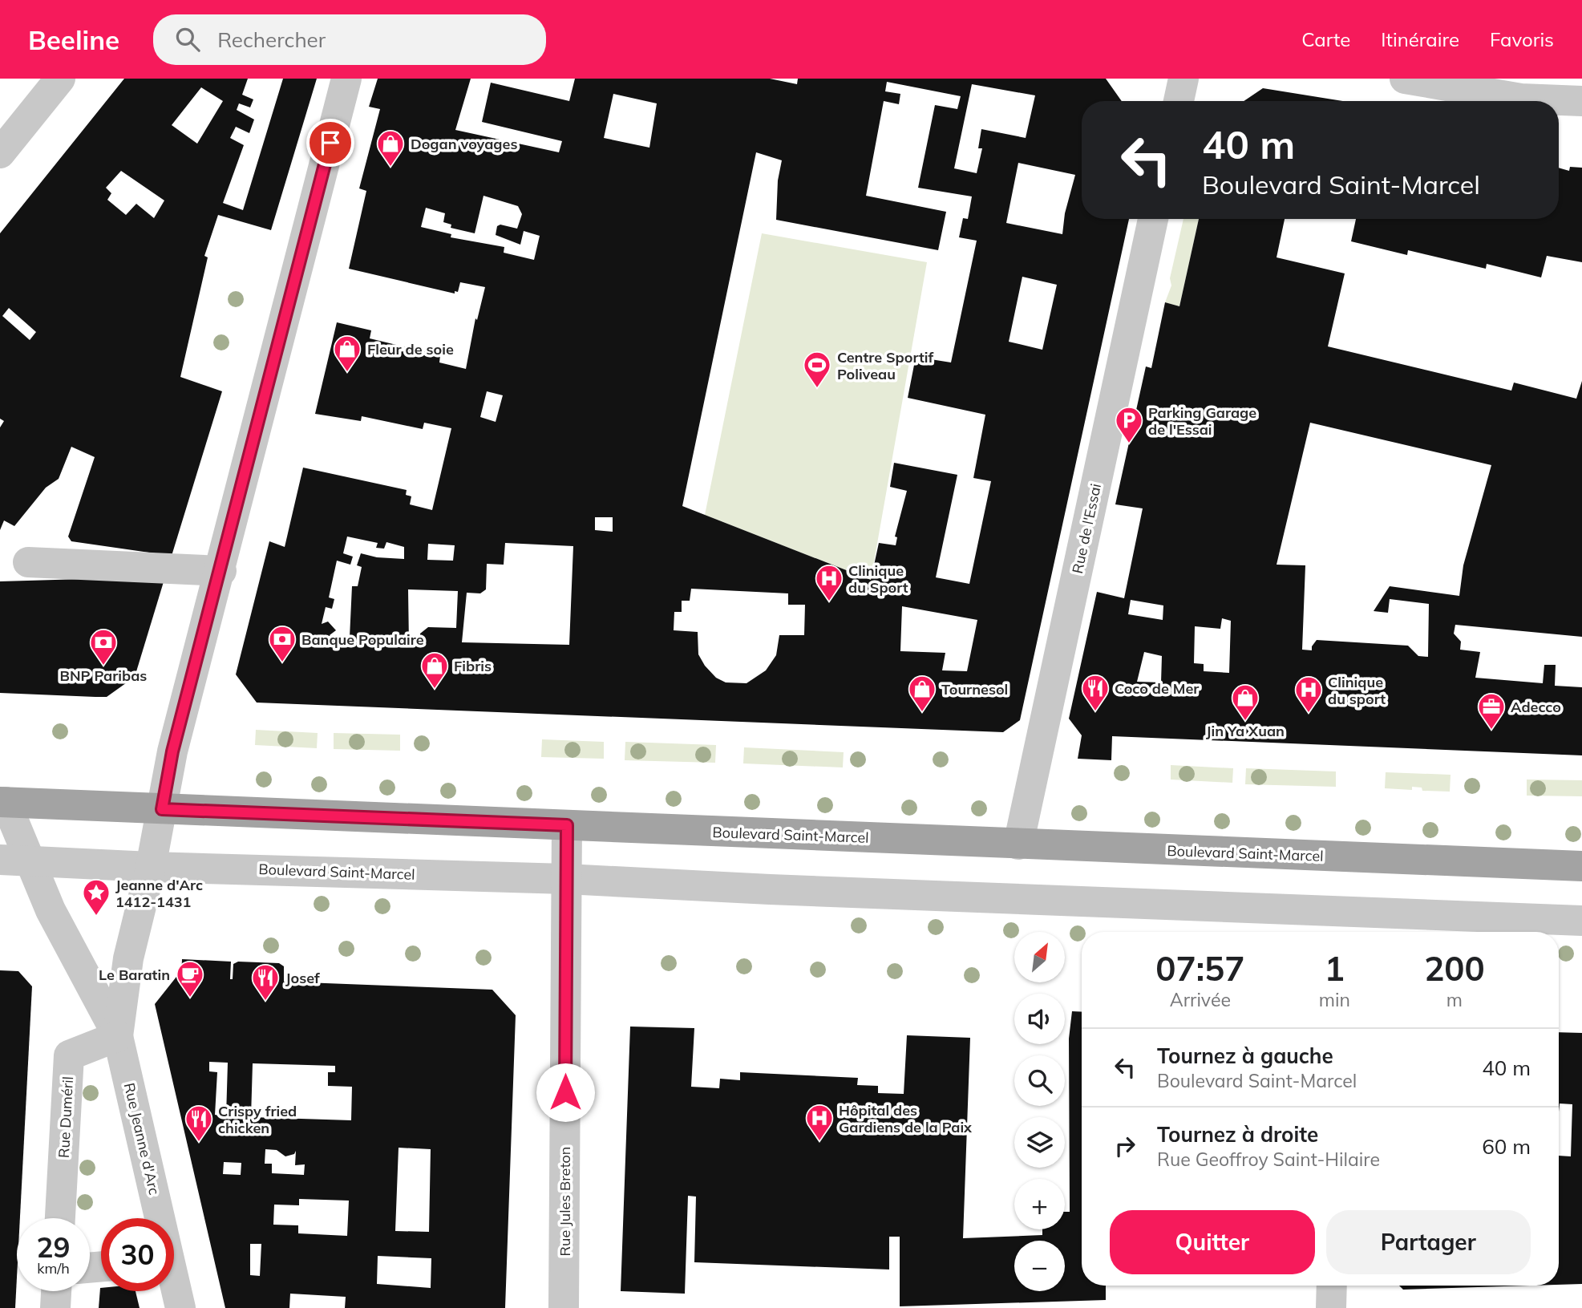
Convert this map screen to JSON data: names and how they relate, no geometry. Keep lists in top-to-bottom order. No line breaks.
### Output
{"streets":{"main road":["Boulevard Saint-Marcel"],"street":["Rue de l'Essai","Rue Duméril","Rue Jeanne d'Arc","Rue Jules Breton"]},"crossings":[["Rue de l'Essai","Boulevard Saint-Marcel"],["Boulevard Saint-Marcel","Rue Jeanne d'Arc"],["Boulevard Saint-Marcel","Rue Jules Breton"],["Rue Duméril","Rue Jeanne d'Arc"]],"places":{"shop":["Dogan voyages","Fleur de soie","Fibris","Tournesol","Jin Ya Xuan"],"sports":["Centre Sportif Poliveau"],"parking":["Parking Garage de l'Essai"],"hospital":["Clinique du Sport","Clinique du sport","Hôpital des Gardiens de la Paix"],"bank":["Banque Populaire","BNP Paribas"],"restaurant":["Coco de Mer","Josef","Crispy fried chicken"],"office":["Adecco"],"place":["Jeanne d'Arc 1412-1431"],"cafe":["Le Baratin"]},"north":"top right","page":{"header":"Beeline","search":"Rechercher","nav":["Carte","Itinéraire","Favoris"],"turn":["40 m","Boulevard Saint-Marcel"],"map_buttons":["+","−"],"eta":["07:57","Arrivée","1","min","200","m"],"list":[{"name":"Tournez à gauche","note":"Boulevard Saint-Marcel","value":"40 m"},{"name":"Tournez à droite","note":"Rue Geoffroy Saint-Hilaire","value":"60 m"}],"buttons":["Quitter","Partager"],"speed":"29 km/h","limit":"30"}}
